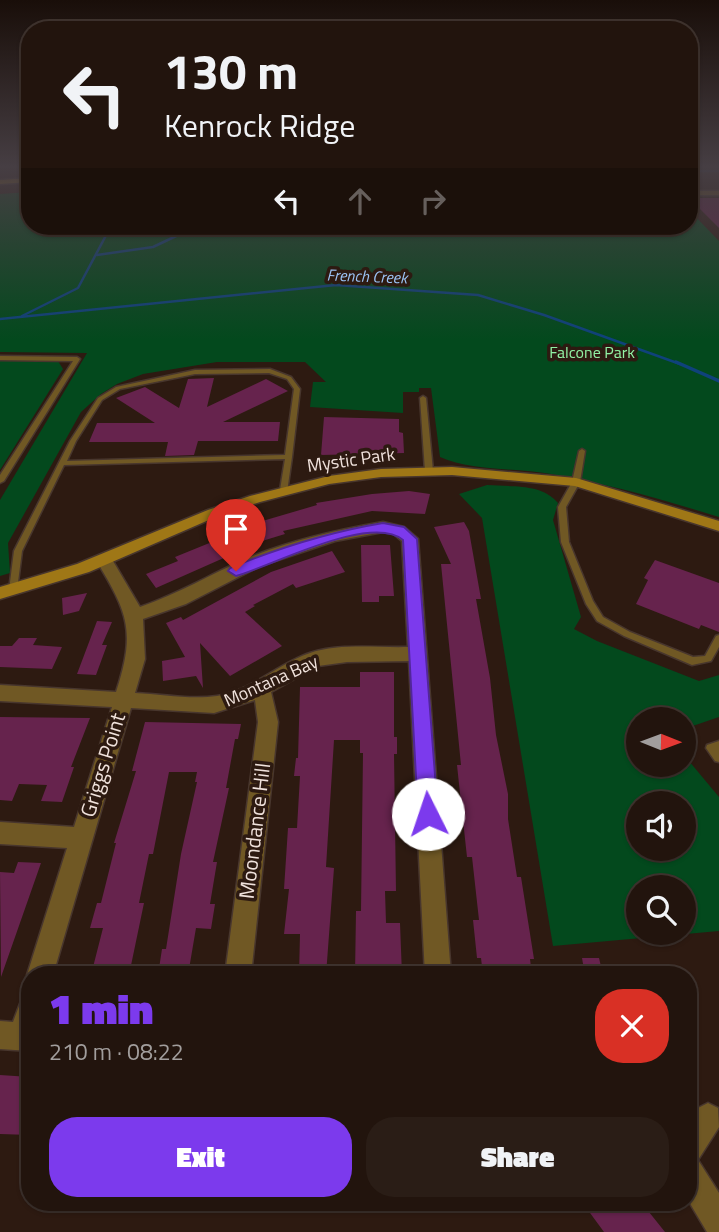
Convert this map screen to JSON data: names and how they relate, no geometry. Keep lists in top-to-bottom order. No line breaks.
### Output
{"streets":{"street":["Mystic Park","Montana Bay","Griggs Point","Moondance Hill"]},"crossings":[["Montana Bay","Griggs Point"],["Montana Bay","Moondance Hill"]],"water":["French Creek"],"parks":["Falcone Park"],"north":"right","page":{"turn":["130 m","Kenrock Ridge"],"heading":["1 min","210 m · 08:22"],"buttons":["Exit","Share"]}}
